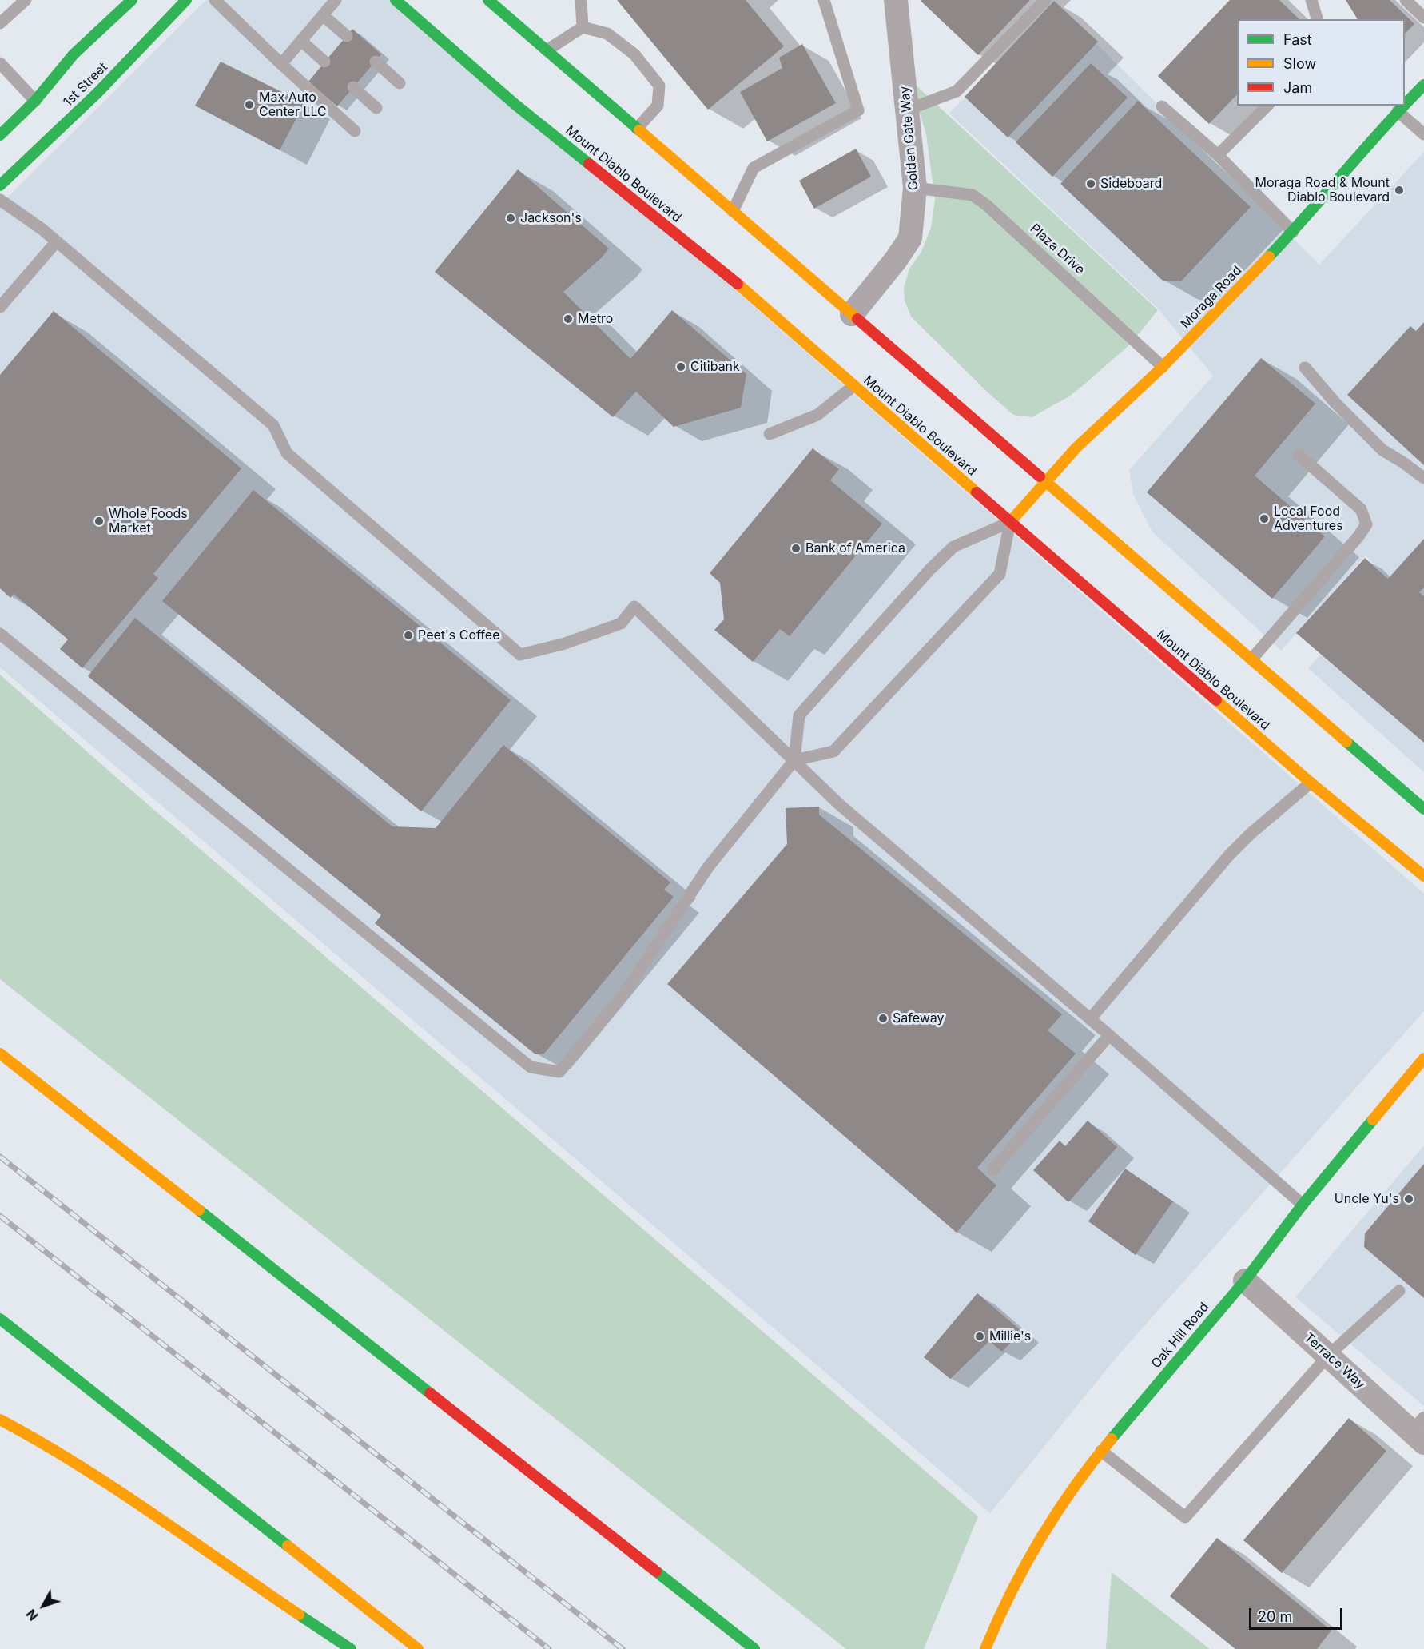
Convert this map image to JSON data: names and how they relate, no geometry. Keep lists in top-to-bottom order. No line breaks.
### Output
{"streets":{"main road":["1st Street","Mount Diablo Boulevard","Moraga Road","Oak Hill Road"],"street":["Golden Gate Way","Terrace Way"],"lane":["Plaza Drive"]},"crossings":[["Golden Gate Way","Plaza Drive"],["Mount Diablo Boulevard","Moraga Road"],["Plaza Drive","Moraga Road"],["Oak Hill Road","Terrace Way"]],"places":["Max Auto Center LLC","Sideboard","Moraga Road & Mount Diablo Boulevard","Jackson's","Metro","Citibank","Local Food Adventures","Whole Foods Market","Bank of America","Peet's Coffee","Safeway","Uncle Yu's","Millie's"],"legend":["Fast","Slow","Jam"],"scale_bar":"20 m","north":"bottom left"}
